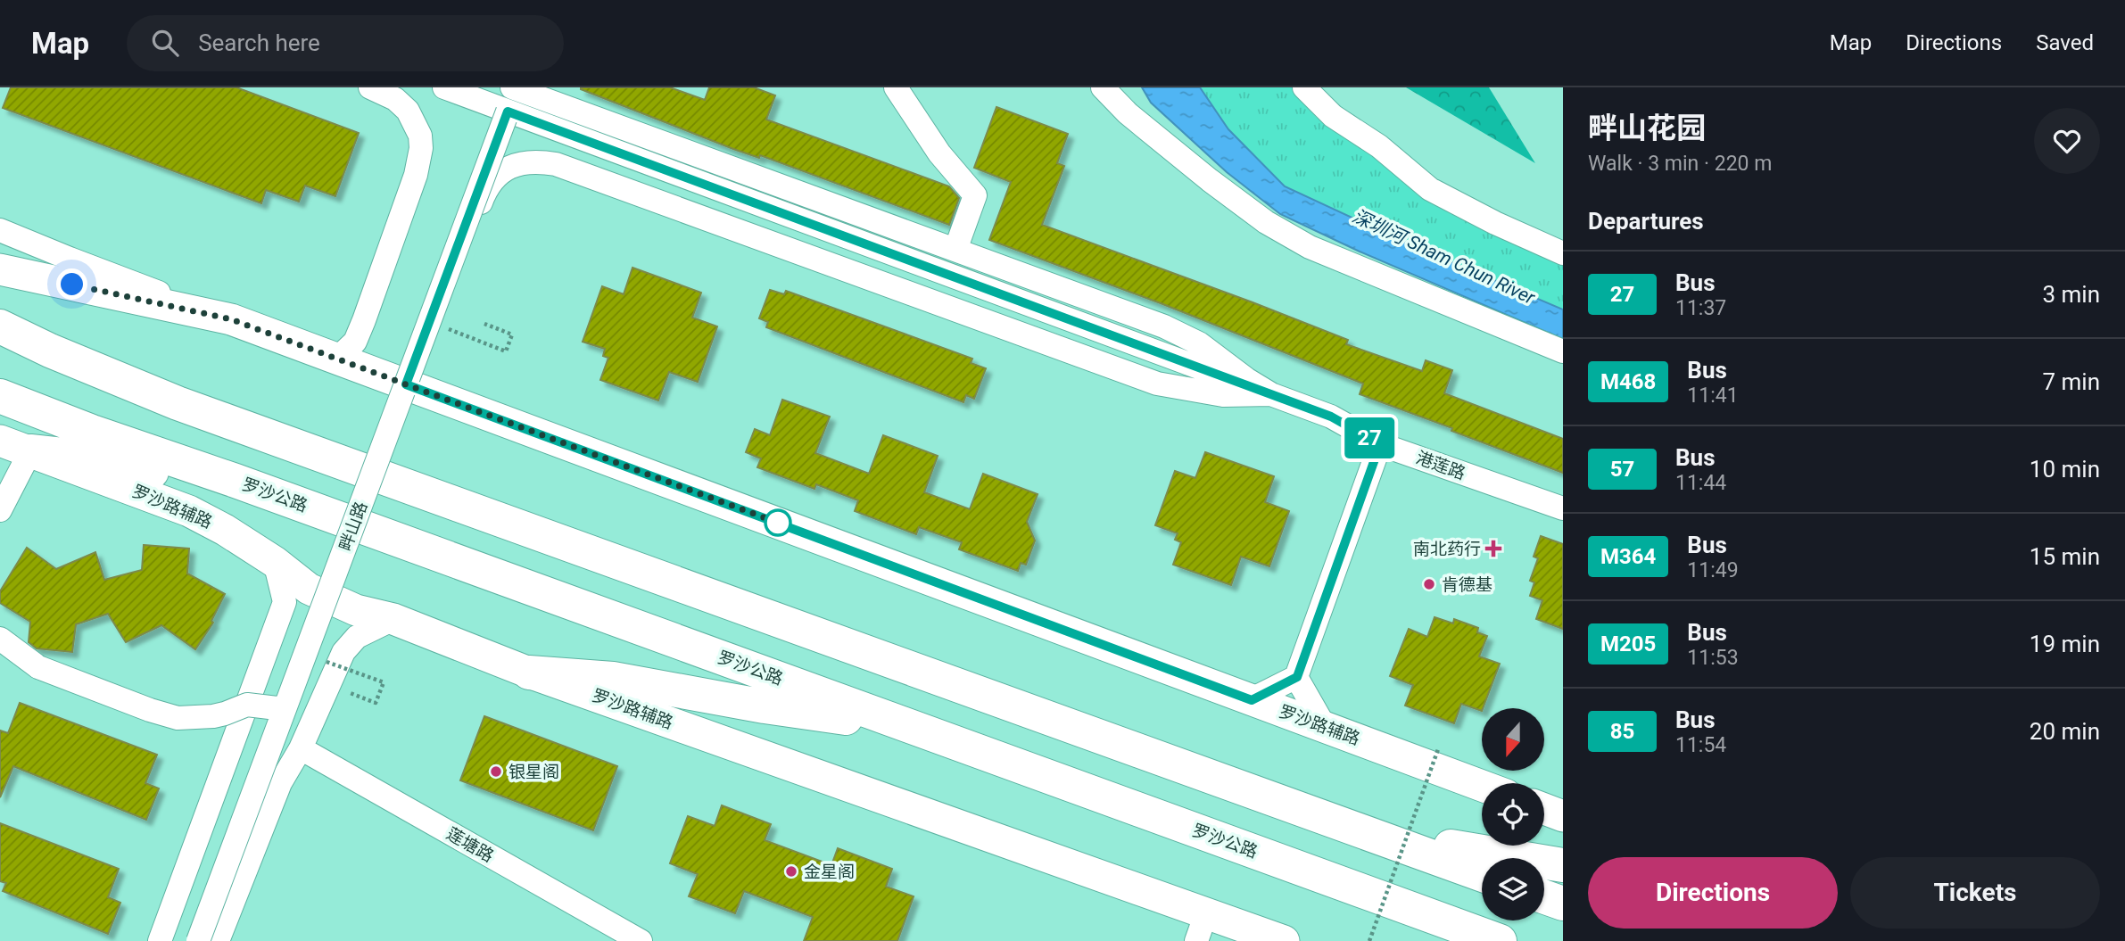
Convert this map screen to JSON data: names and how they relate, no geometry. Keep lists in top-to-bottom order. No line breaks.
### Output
{"streets":{"highway":["罗沙公路"],"main road":["罗沙路辅路"],"street":["港莲路","畔山路","莲塘路"]},"crossings":[["港莲路","畔山路"]],"water":["深圳河 Sham Chun River"],"places":{"health":["南北药行"],"other":["肯德基","银星阁","金星阁"]},"lines":["bus line 27"],"north":"bottom","page":{"header":"Map","search":"Search here","nav":["Map","Directions","Saved"],"on_map":"27","heading":[["畔山花园","Walk · 3 min · 220 m"],"Departures"],"list":[{"mark":"27","name":"Bus","note":"11:37","value":"3 min"},{"mark":"M468","name":"Bus","note":"11:41","value":"7 min"},{"mark":"57","name":"Bus","note":"11:44","value":"10 min"},{"mark":"M364","name":"Bus","note":"11:49","value":"15 min"},{"mark":"M205","name":"Bus","note":"11:53","value":"19 min"},{"mark":"85","name":"Bus","note":"11:54","value":"20 min"}],"buttons":["Directions","Tickets"]}}
